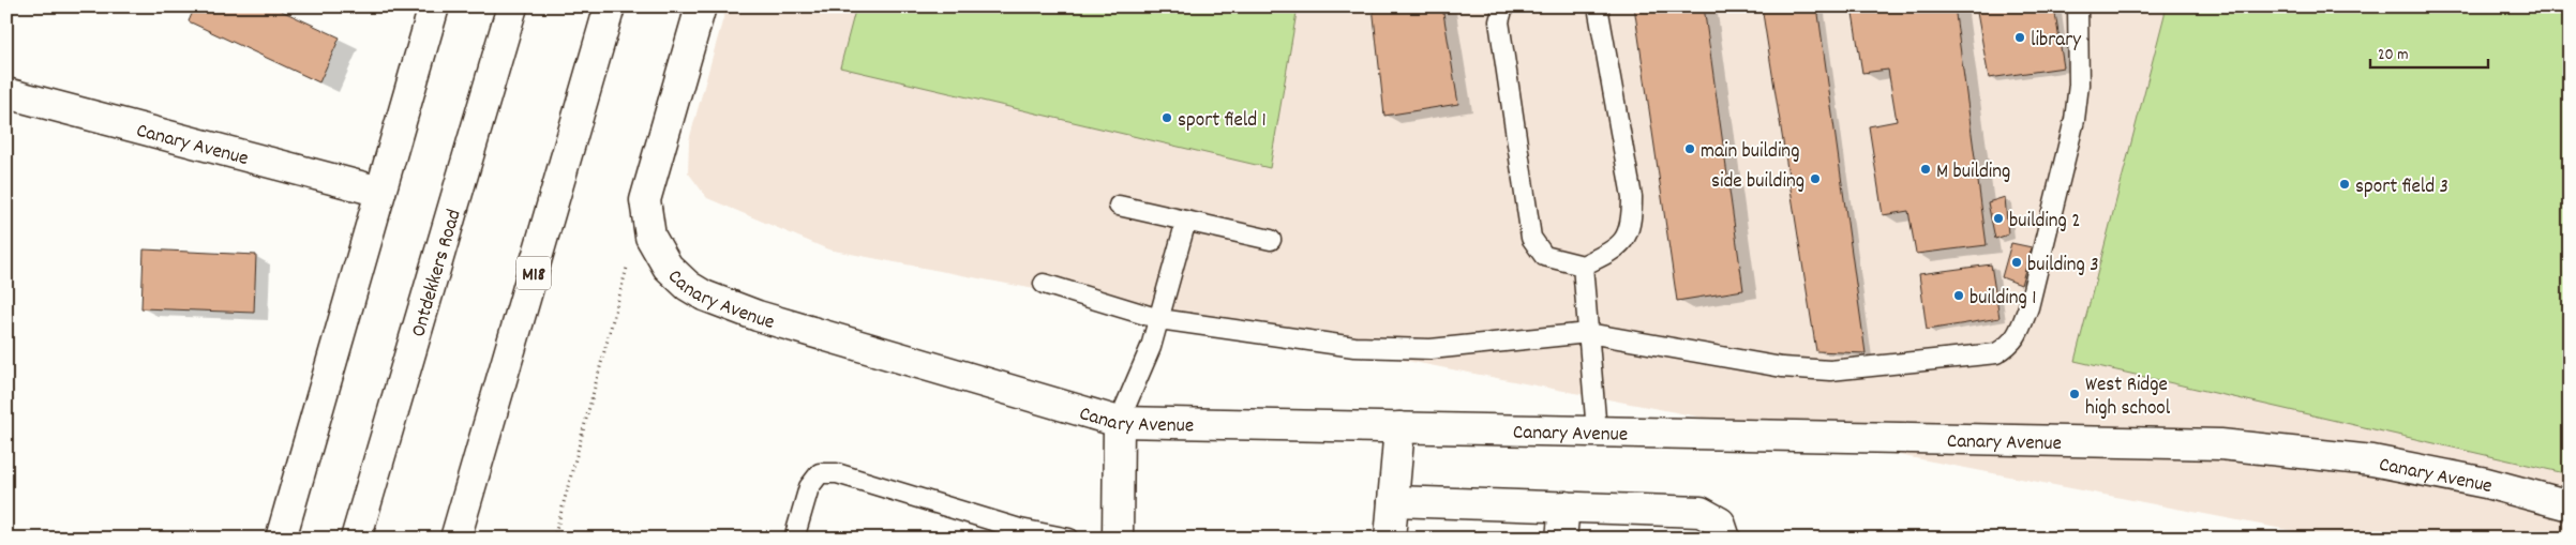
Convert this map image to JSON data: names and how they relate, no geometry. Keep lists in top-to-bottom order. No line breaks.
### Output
{"streets":{"street":["Canary Avenue","Ontdekkers Road","M18"]},"places":["library","sport field 1","main building","M building","side building","sport field 3","building 2","building 3","building 1","West Ridge high school"],"scale_bar":"20 m"}
